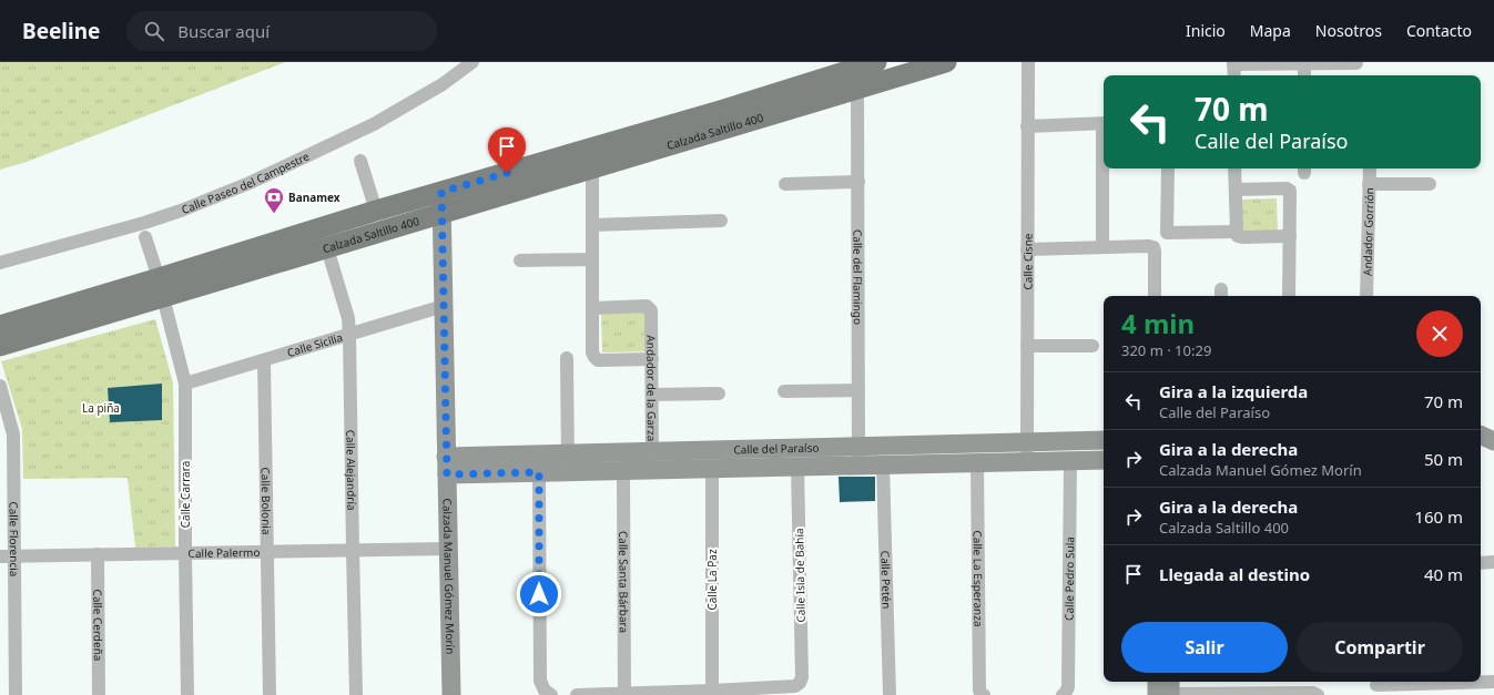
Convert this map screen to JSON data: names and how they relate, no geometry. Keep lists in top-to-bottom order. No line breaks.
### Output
{"streets":{"main road":["Calzada Saltillo 400"],"street":["Calle Paseo del Campestre","Andador Gorrión","Calle Cisne","Calle del Flamingo","Calle Sicilia","Andador de la Garza","Calle del Paraíso","Calle Alejandría","Calle Carrara","Calle Bolonia","Calle Florencia","Calle Palermo","Calle Isla de Bahía","Calzada Manuel Gómez Morín","Calle La Esperanza","Calle Pedro Sula","Calle La Paz","Calle Petén","Calle Santa Bárbara","Calle Cerdeña"]},"crossings":[["Calzada Saltillo 400","Calle del Flamingo"],["Calzada Saltillo 400","Calle Alejandría"],["Calzada Saltillo 400","Calle Carrara"],["Calzada Saltillo 400","Calzada Manuel Gómez Morín"],["Calle Cisne","Calle del Paraíso"],["Calle del Flamingo","Calle del Paraíso"],["Calle Sicilia","Calle Alejandría"],["Calle Sicilia","Calle Carrara"],["Calle Sicilia","Calle Bolonia"],["Calle Sicilia","Calzada Manuel Gómez Morín"],["Andador de la Garza","Calle del Paraíso"],["Calle del Paraíso","Calle Isla de Bahía"],["Calle del Paraíso","Calzada Manuel Gómez Morín"],["Calle del Paraíso","Calle La Esperanza"],["Calle del Paraíso","Calle Pedro Sula"],["Calle del Paraíso","Calle La Paz"],["Calle del Paraíso","Calle Petén"],["Calle del Paraíso","Calle Santa Bárbara"],["Calle Alejandría","Calle Palermo"],["Calle Carrara","Calle Palermo"],["Calle Bolonia","Calle Palermo"],["Calle Florencia","Calle Palermo"],["Calle Palermo","Calzada Manuel Gómez Morín"],["Calle Palermo","Calle Cerdeña"],["Calle Isla de Bahía","Calle La Paz"]],"parks":["La piña"],"places":{"bank":["Banamex"]},"page":{"header":"Beeline","search":"Buscar aquí","nav":["Inicio","Mapa","Nosotros","Contacto"],"turn":["70 m","Calle del Paraíso"],"heading":["4 min","320 m · 10:29"],"list":[{"name":"Gira a la izquierda","note":"Calle del Paraíso","value":"70 m"},{"name":"Gira a la derecha","note":"Calzada Manuel Gómez Morín","value":"50 m"},{"name":"Gira a la derecha","note":"Calzada Saltillo 400","value":"160 m"},{"name":"Llegada al destino","value":"40 m"}],"buttons":["Salir","Compartir"]}}
